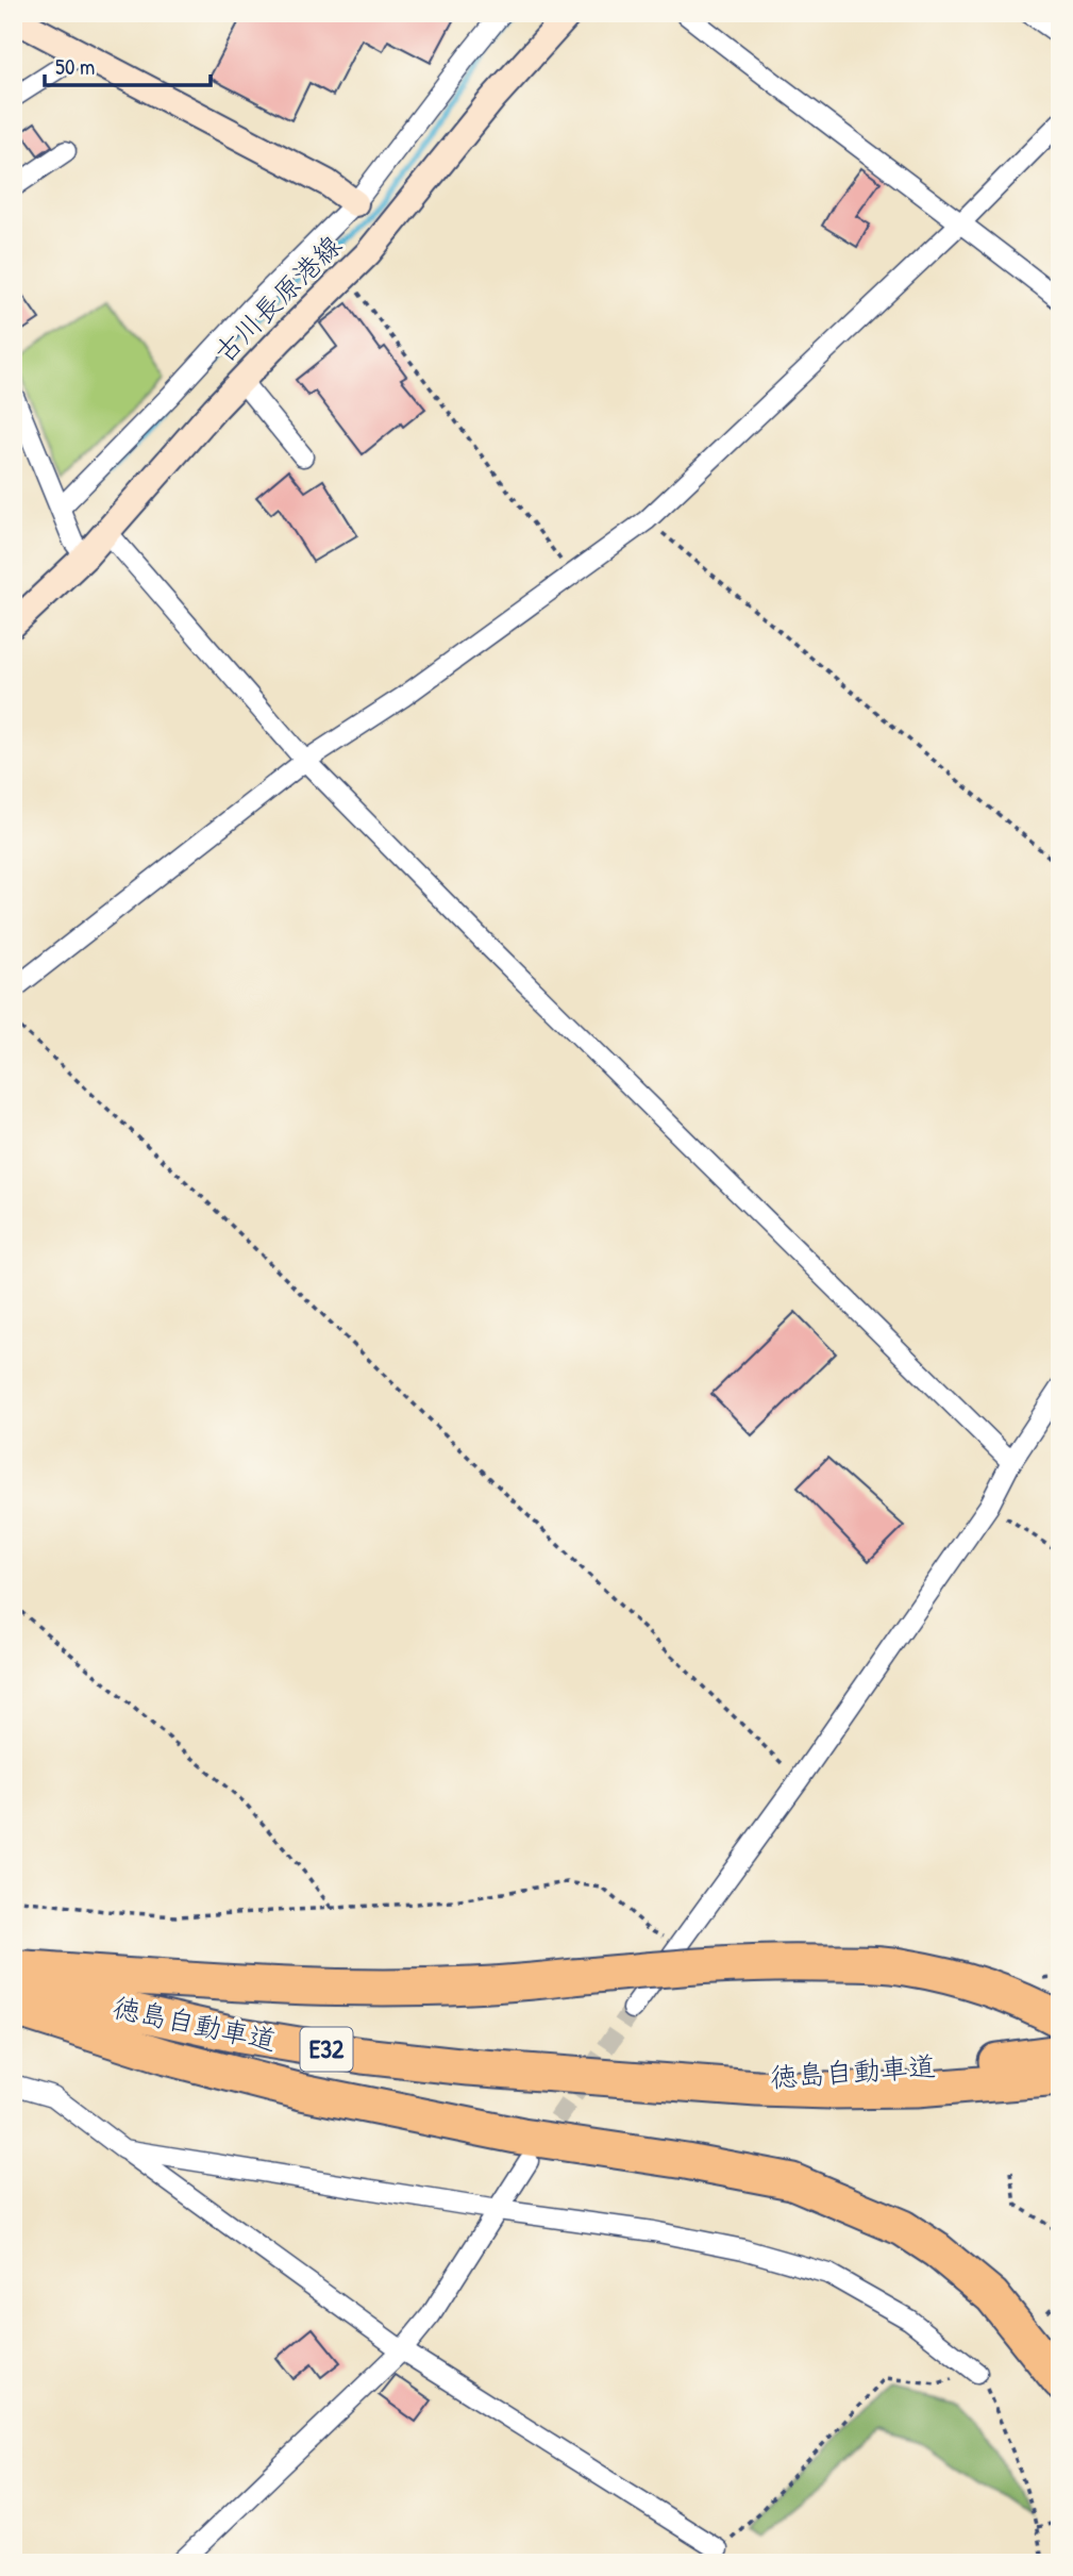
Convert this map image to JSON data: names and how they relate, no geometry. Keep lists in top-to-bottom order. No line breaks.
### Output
{"streets":{"highway":["徳島自動車道","E32"],"main road":["古川長原港線"]},"scale_bar":"50 m"}
